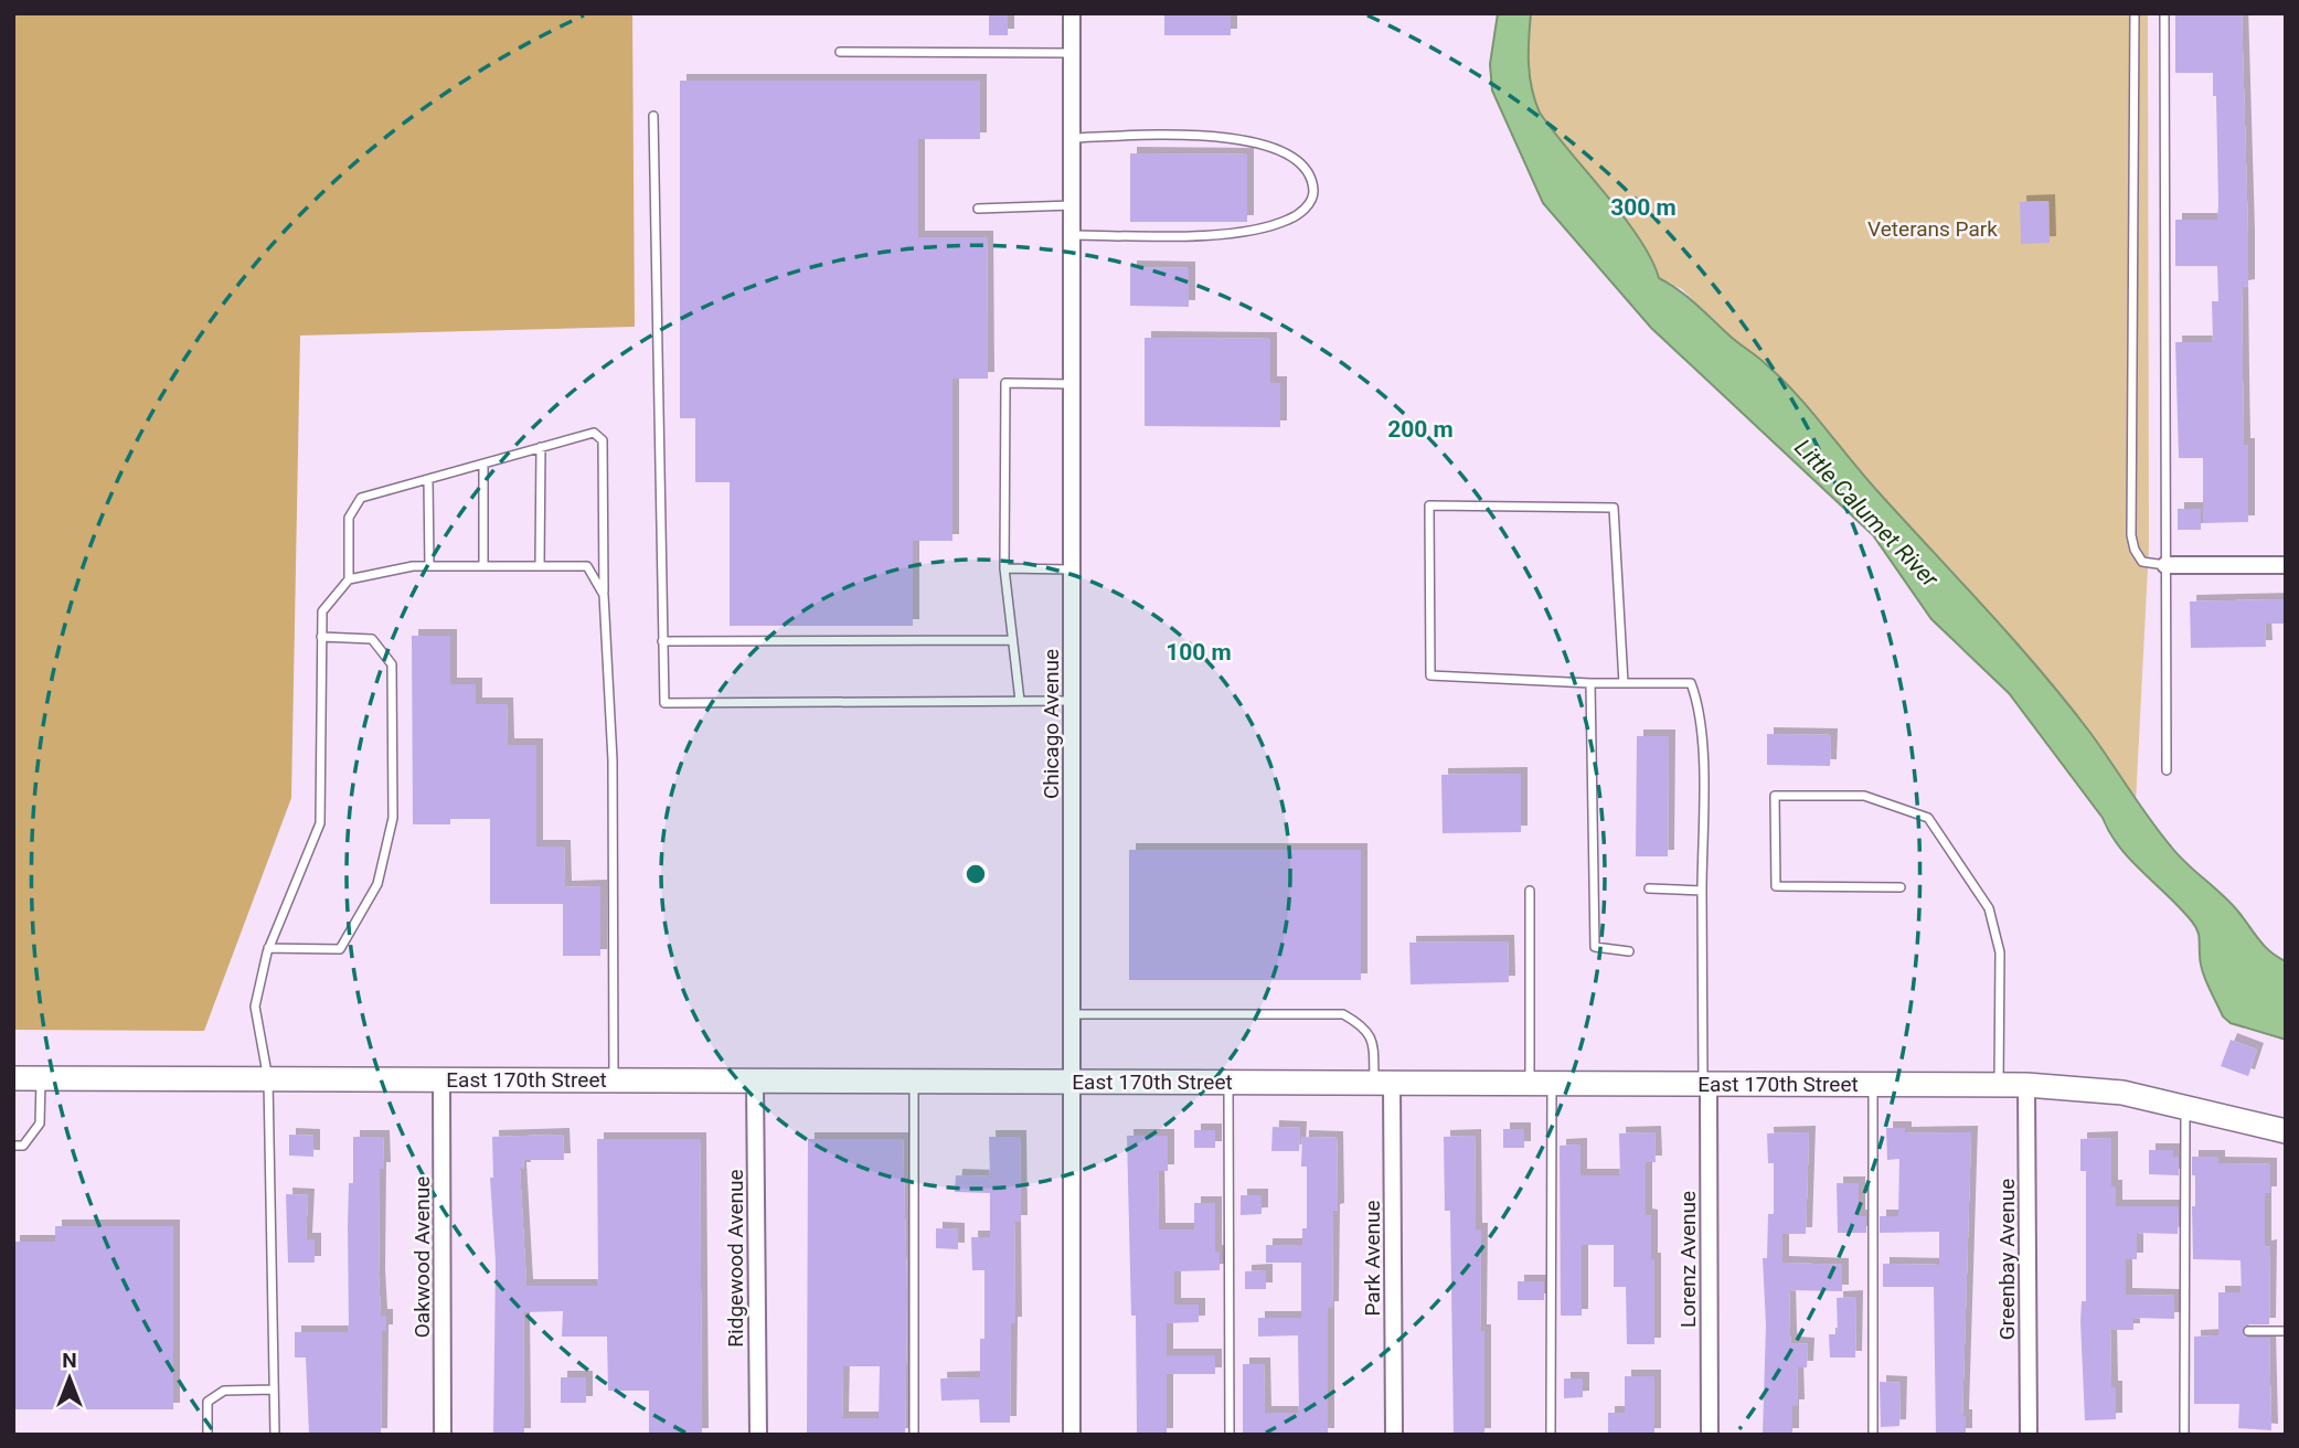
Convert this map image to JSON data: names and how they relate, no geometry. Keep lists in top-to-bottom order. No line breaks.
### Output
{"streets":{"street":["Chicago Avenue","East 170th Street","Oakwood Avenue","Ridgewood Avenue","Park Avenue","Lorenz Avenue","Greenbay Avenue"]},"crossings":[["Chicago Avenue","East 170th Street"],["East 170th Street","Oakwood Avenue"],["East 170th Street","Ridgewood Avenue"],["East 170th Street","Park Avenue"],["East 170th Street","Lorenz Avenue"],["East 170th Street","Greenbay Avenue"]],"water":["Little Calumet River"],"parks":["Veterans Park"],"north":"top","rings":["300 m","200 m","100 m"]}
